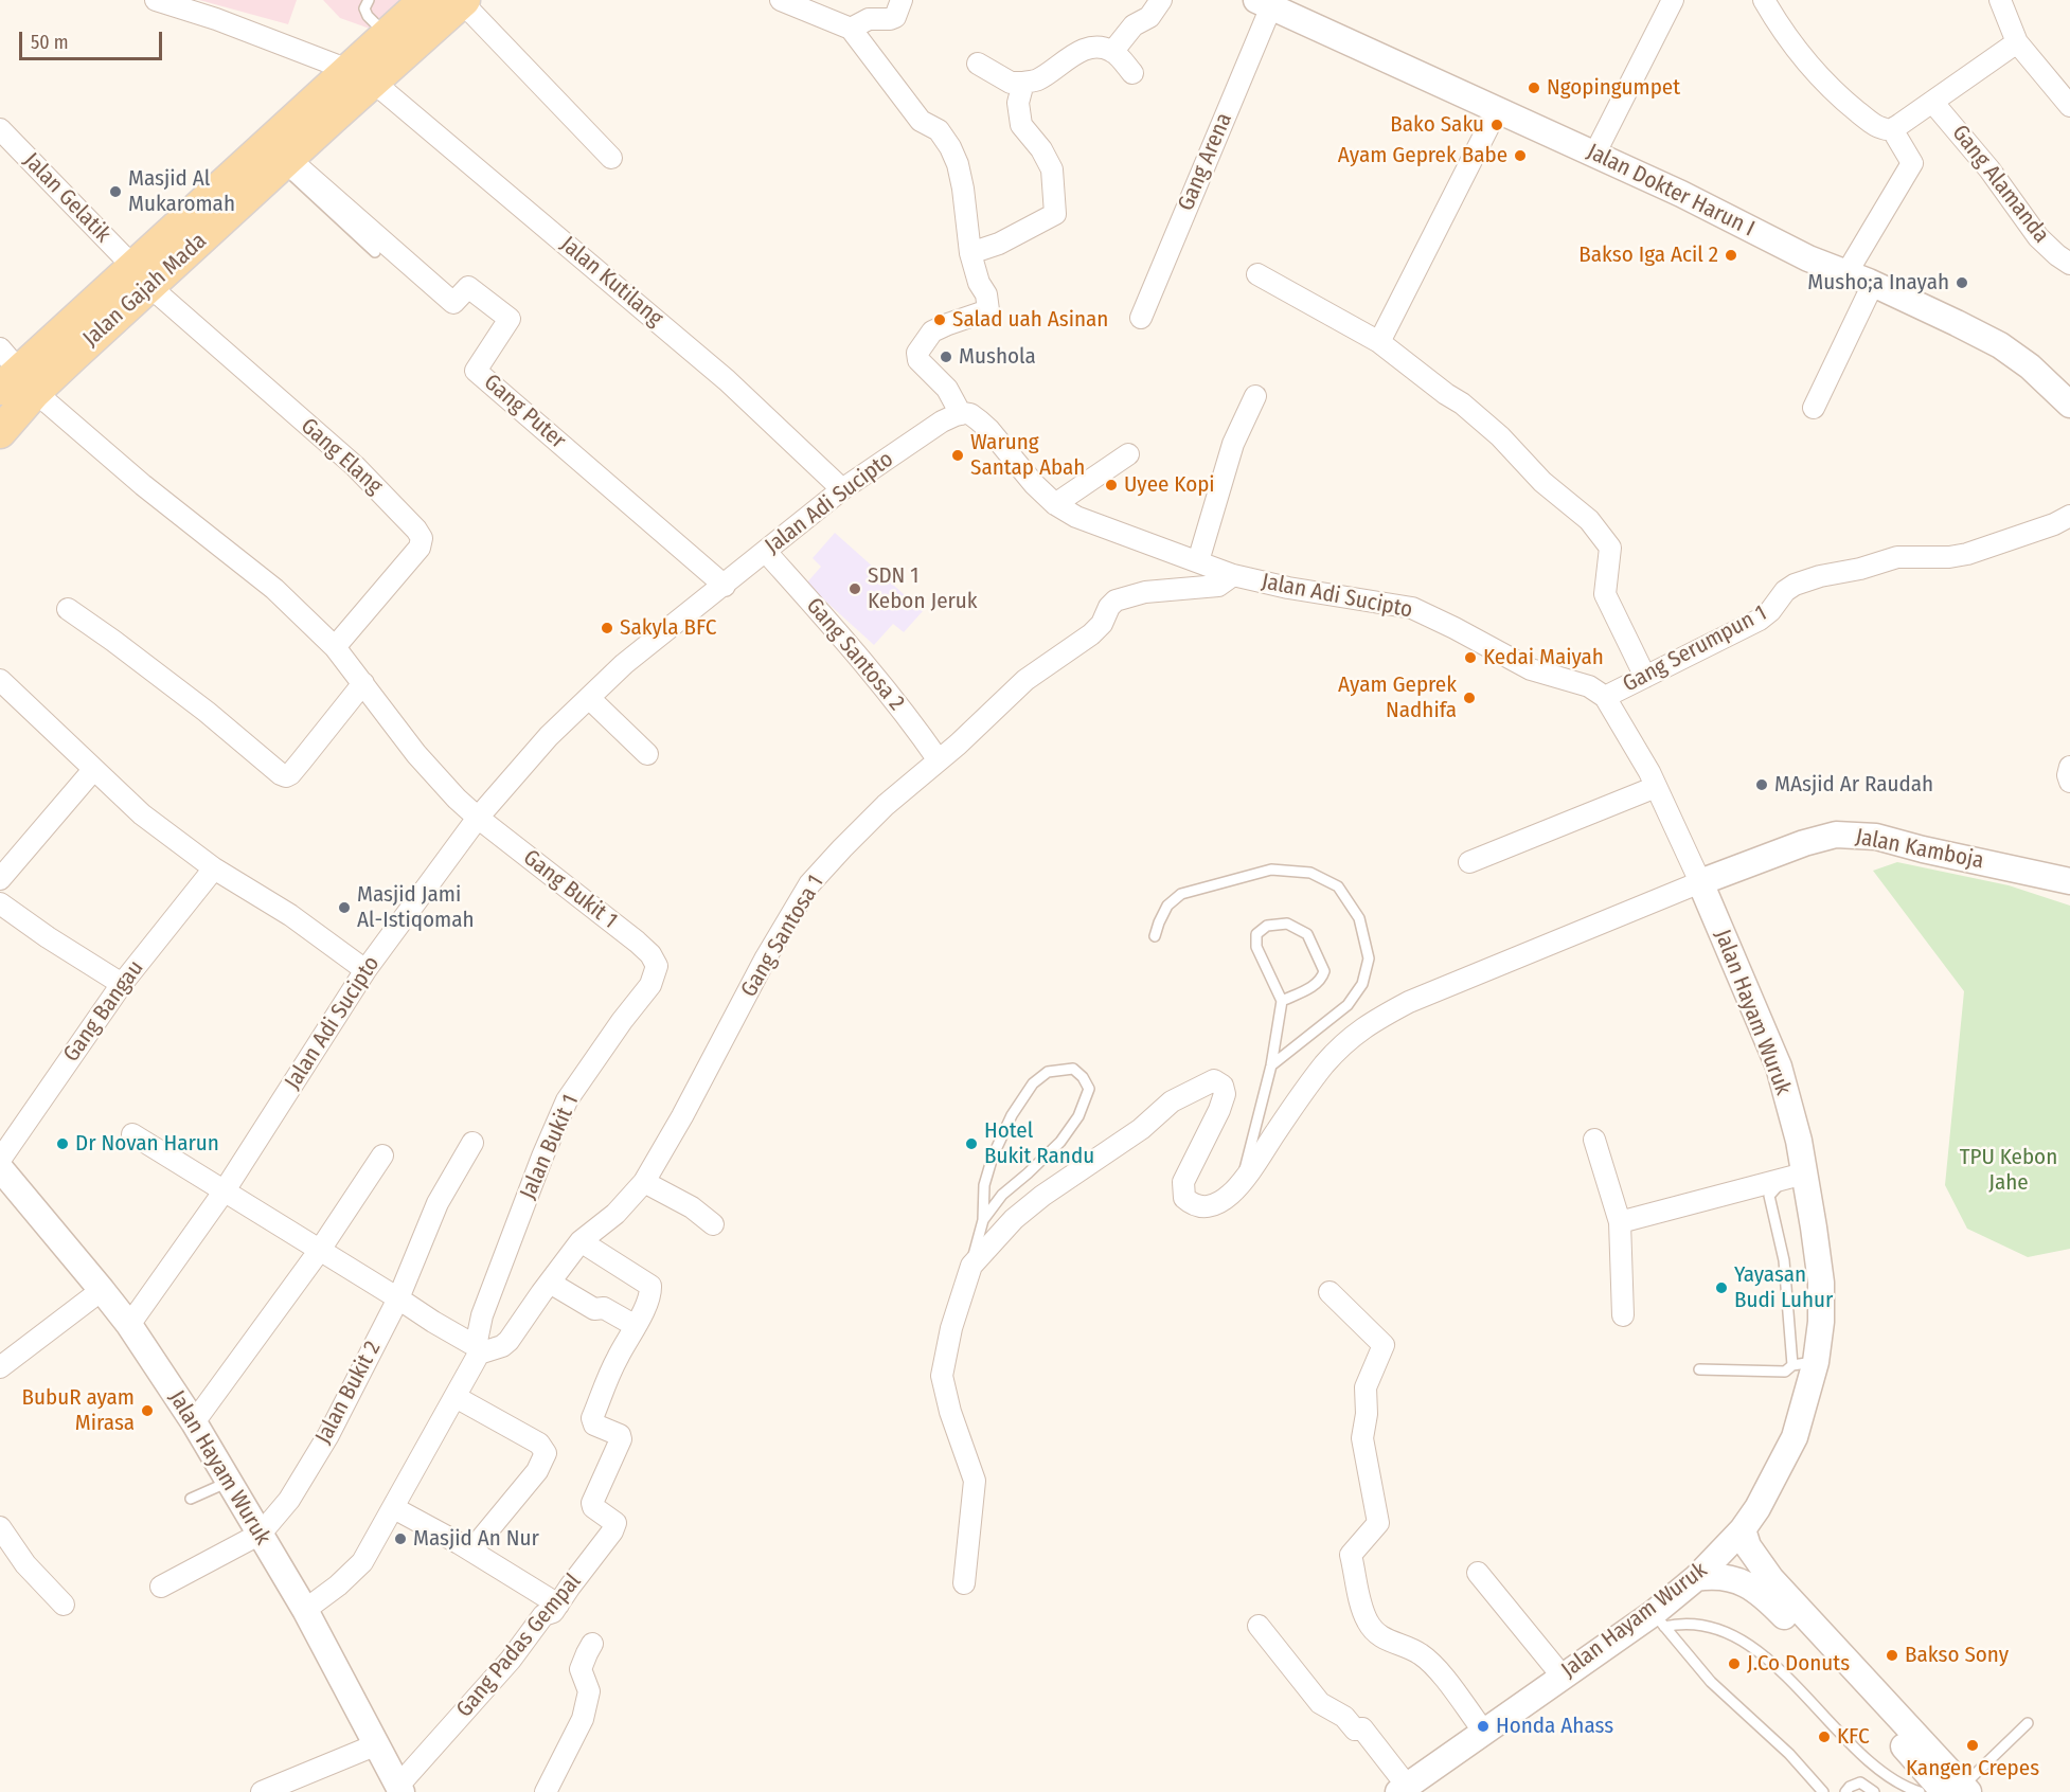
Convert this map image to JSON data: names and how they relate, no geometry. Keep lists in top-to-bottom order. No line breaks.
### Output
{"streets":{"main road":["Jalan Gajah Mada"],"street":["Gang Arena","Gang Alamanda","Jalan Dokter Harun I","Jalan Gelatik","Jalan Kutilang","Gang Puter","Gang Elang","Jalan Adi Sucipto","Gang Serumpun 1","Gang Santosa 2","Jalan Kamboja","Gang Bukit 1","Gang Santosa 1","Gang Bangau","Jalan Hayam Wuruk","Jalan Bukit 1","Jalan Bukit 2","Gang Padas Gempal"]},"crossings":[["Gang Arena","Jalan Dokter Harun I"],["Jalan Gelatik","Jalan Gajah Mada"],["Jalan Gelatik","Gang Elang"],["Jalan Kutilang","Jalan Gajah Mada"],["Jalan Kutilang","Jalan Adi Sucipto"],["Jalan Gajah Mada","Gang Puter"],["Jalan Gajah Mada","Gang Elang"],["Jalan Gajah Mada","Gang Bukit 1"],["Gang Puter","Jalan Adi Sucipto"],["Gang Elang","Gang Bukit 1"],["Jalan Adi Sucipto","Gang Serumpun 1"],["Jalan Adi Sucipto","Gang Santosa 2"],["Jalan Adi Sucipto","Gang Bukit 1"],["Jalan Adi Sucipto","Gang Santosa 1"],["Jalan Adi Sucipto","Jalan Hayam Wuruk"],["Gang Santosa 2","Gang Santosa 1"],["Jalan Kamboja","Jalan Hayam Wuruk"],["Gang Bukit 1","Jalan Bukit 1"],["Gang Santosa 1","Jalan Bukit 1"],["Gang Santosa 1","Gang Padas Gempal"],["Jalan Hayam Wuruk","Jalan Bukit 1"],["Jalan Hayam Wuruk","Jalan Bukit 2"],["Jalan Hayam Wuruk","Gang Padas Gempal"]],"parks":["TPU Kebon Jahe"],"places":["Ngopingumpet","Bako Saku","Ayam Geprek Babe","Masjid Al Mukaromah","Bakso Iga Acil 2","Musho;a Inayah","Salad uah Asinan","Mushola","Warung Santap Abah","Uyee Kopi","SDN 1 Kebon Jeruk","Sakyla BFC","Kedai Maiyah","Ayam Geprek Nadhifa","MAsjid Ar Raudah","Masjid Jami Al-Istiqomah","Dr Novan Harun","Hotel Bukit Randu","Yayasan Budi Luhur","BubuR ayam Mirasa","Masjid An Nur","Bakso Sony","J.Co Donuts","Honda Ahass","KFC","Kangen Crepes"],"scale_bar":"50 m"}
